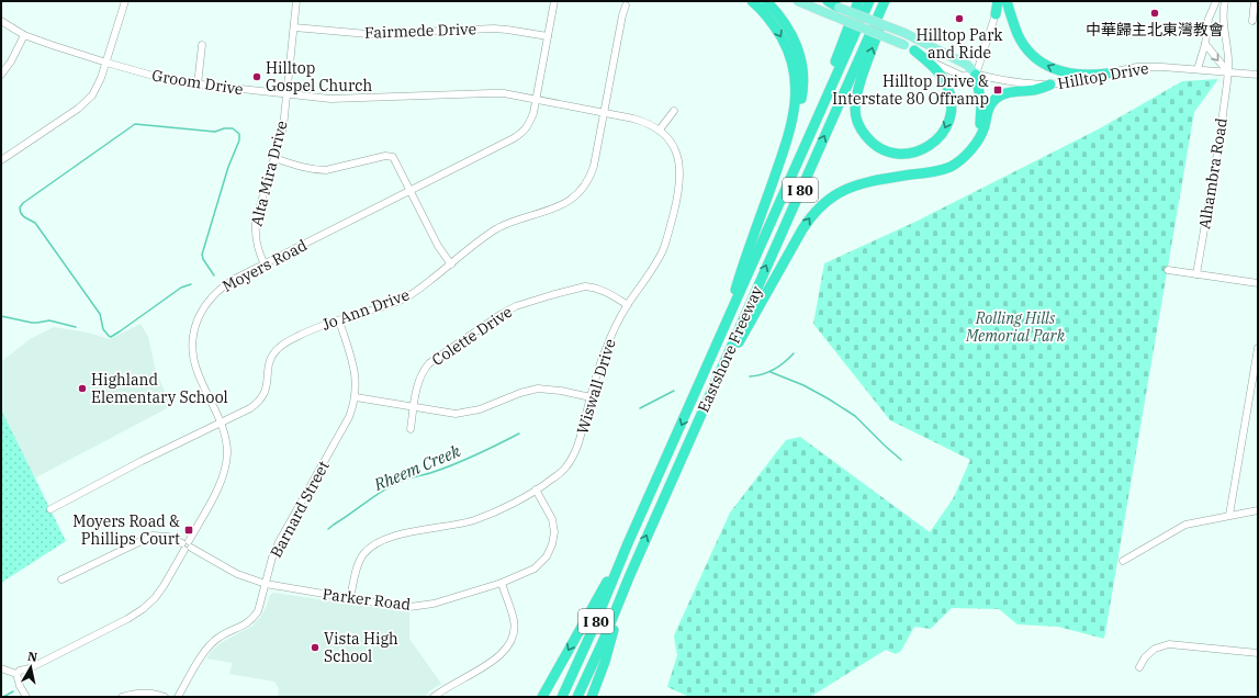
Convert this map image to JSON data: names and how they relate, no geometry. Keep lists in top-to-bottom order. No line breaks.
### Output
{"streets":{"highway":["I 80","Eastshore Freeway"],"main road":["Hilltop Drive"],"street":["Fairmede Drive","Groom Drive","Alta Mira Drive","Alhambra Road","Moyers Road","Jo Ann Drive","Colette Drive","Wiswall Drive","Barnard Street","Parker Road"]},"crossings":[["Fairmede Drive","Alta Mira Drive"],["Fairmede Drive","Moyers Road"],["Hilltop Drive","Alhambra Road"],["Groom Drive","Alta Mira Drive"],["Groom Drive","Moyers Road"],["Groom Drive","Wiswall Drive"],["Alta Mira Drive","Moyers Road"],["Moyers Road","Jo Ann Drive"],["Moyers Road","Wiswall Drive"],["Moyers Road","Parker Road"],["Jo Ann Drive","Wiswall Drive"],["Jo Ann Drive","Barnard Street"],["Colette Drive","Wiswall Drive"],["Wiswall Drive","Parker Road"],["Barnard Street","Parker Road"]],"water":["Rheem Creek"],"parks":["Rolling Hills Memorial Park"],"places":{"other":["中華歸主北東灣教會","Hilltop Park and Ride","Hilltop Gospel Church","Highland Elementary School","Vista High School"],"transit":["Hilltop Drive & Interstate 80 Offramp","Moyers Road & Phillips Court"]},"north":"top"}
